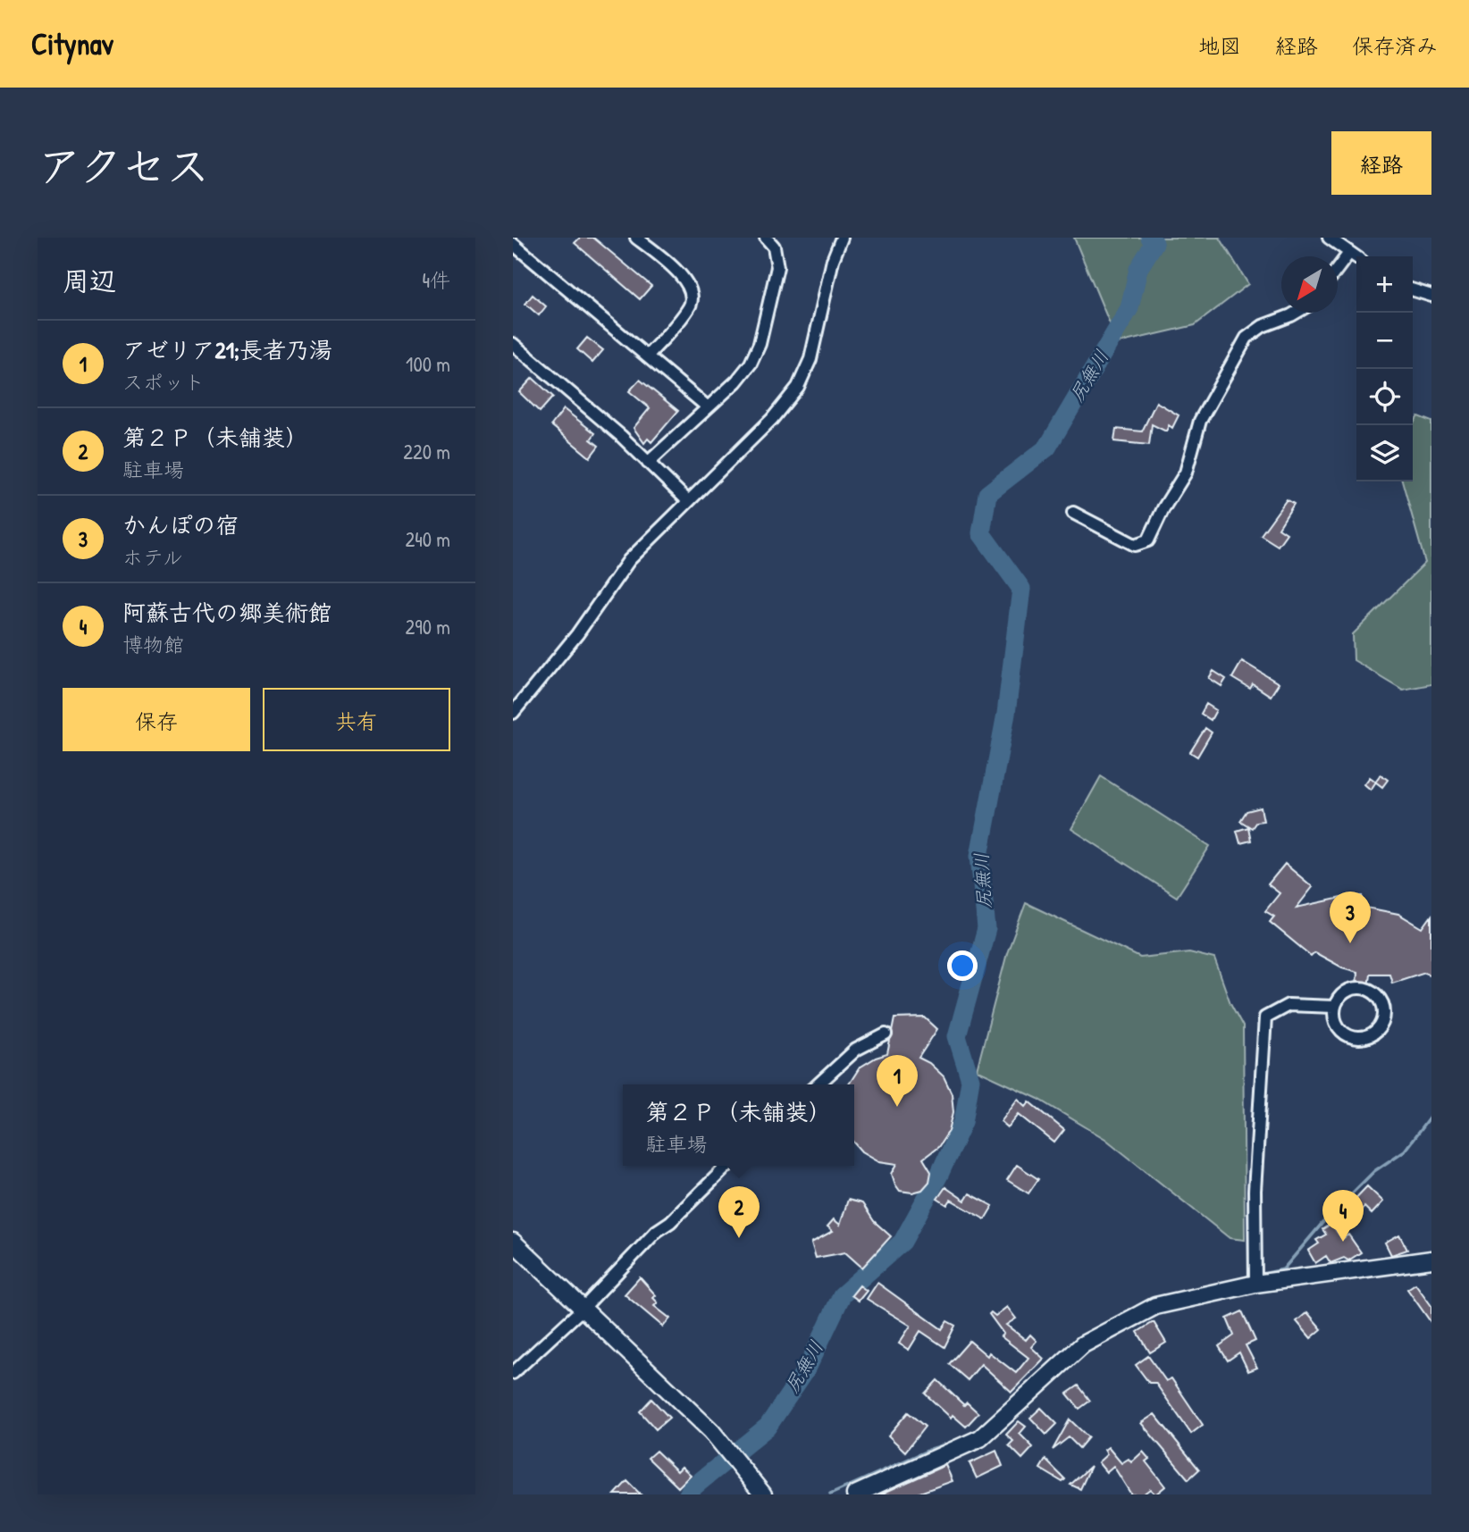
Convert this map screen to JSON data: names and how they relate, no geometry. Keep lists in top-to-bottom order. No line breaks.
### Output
{"water":["尻無川"],"north":"bottom left","page":{"header":"Citynav","nav":["地図","経路","保存済み"],"title":"アクセス","buttons":["経路",["保存","共有"]],"heading":["周辺","4件"],"map_buttons":["+","−"],"list":[{"mark":"1","name":"アゼリア21;長者乃湯","note":"スポット","value":"100 m"},{"mark":"2","name":"第２Ｐ（未舗装）","note":"駐車場","value":"220 m"},{"mark":"3","name":"かんぽの宿","note":"ホテル","value":"240 m"},{"mark":"4","name":"阿蘇古代の郷美術館","note":"博物館","value":"290 m"}],"pins":["3","1","2","4"],"popup":["第２Ｐ（未舗装）","駐車場"]}}
